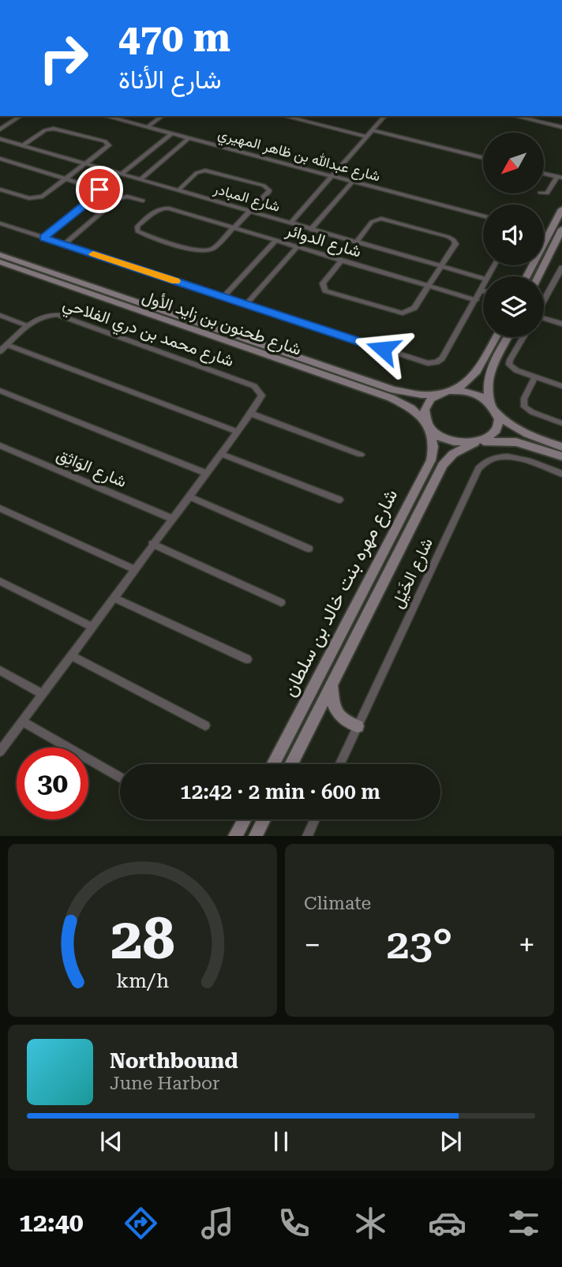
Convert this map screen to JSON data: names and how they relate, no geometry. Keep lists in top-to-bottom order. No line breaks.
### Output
{"streets":{"street":["شارع عبدالله بن ظاهر المهيري","شارع المبادر","شارع الدوائر","شارع طحنون بن زايد الأول","شارع محمد بن دري الفلاحي","شارع الوَاثِق","شارع الخَيْل","شارع مهره بنت خالد بن سلطان"]},"crossings":[["شارع طحنون بن زايد الأول","شارع مهره بنت خالد بن سلطان"],["شارع محمد بن دري الفلاحي","شارع الوَاثِق"]],"north":"bottom left","page":{"turn":["470 m","شارع الأناة"],"limit":"30","trip":"12:42 · 2 min · 600 m","tile":"Climate","heat":["−","23°","+"],"song":["Northbound","June Harbor"],"tabs":"12:40","gauge":["28","km/h"]}}
